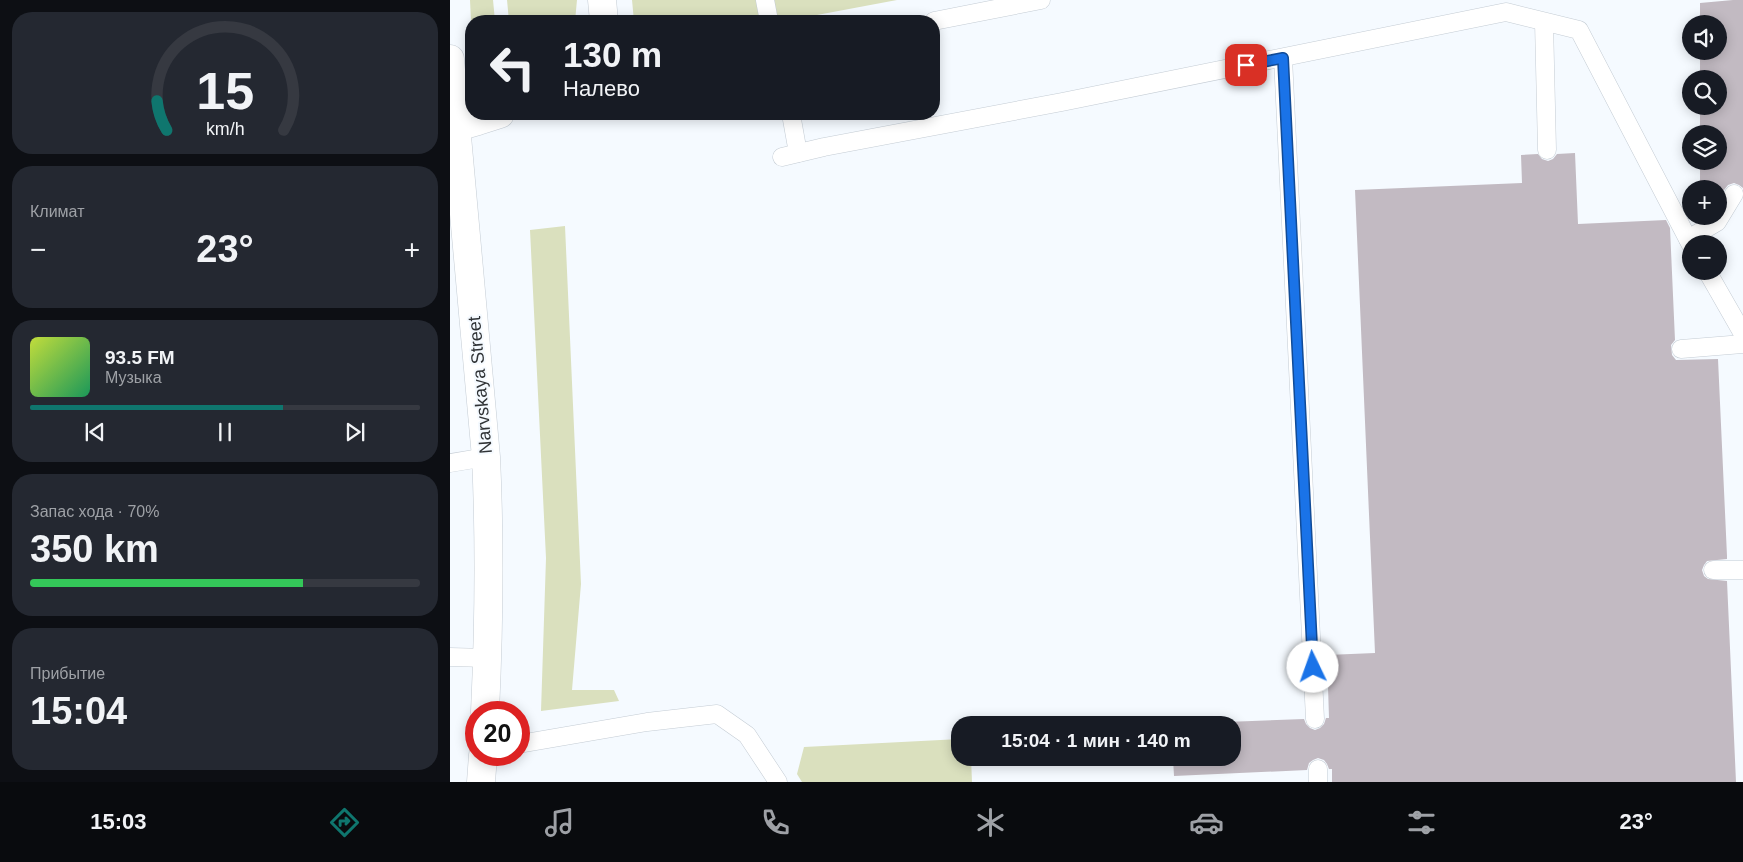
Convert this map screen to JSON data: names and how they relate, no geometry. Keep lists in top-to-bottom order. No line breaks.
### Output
{"streets":{"street":["Narvskaya Street"]},"page":{"map_buttons":["+","−"],"turn":["130 m","Налево"],"tile":["Климат",["Запас хода · 70%","350 km"],["Прибытие","15:04"]],"heat":["−","23°","+"],"song":["93.5 FM","Музыка"],"limit":"20","trip":"15:04 · 1 мин · 140 m","tabs":["15:03","23°"],"gauge":["15","km/h"]}}
